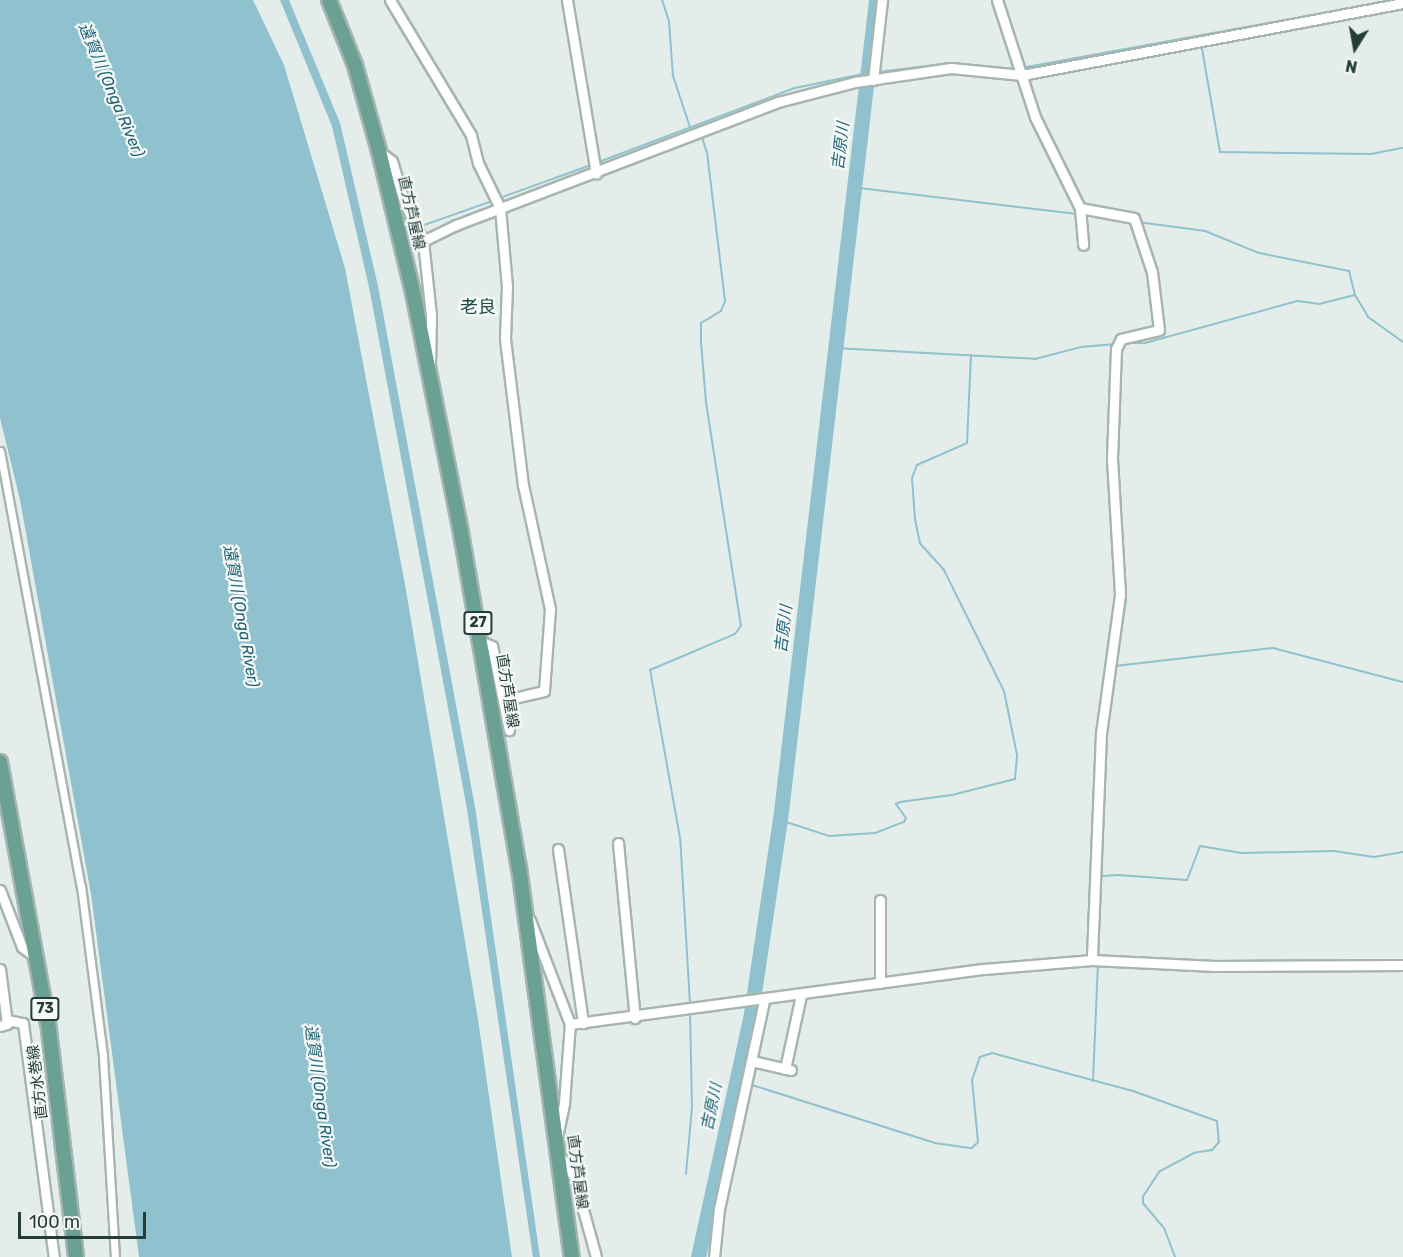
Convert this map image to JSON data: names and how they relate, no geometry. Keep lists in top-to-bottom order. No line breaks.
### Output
{"streets":{"main road":["直方芦屋線","27","73","直方水巻線"]},"districts":["老良"],"water":["遠賀川 (Onga River)","吉原川"],"scale_bar":"100 m","north":"bottom"}
